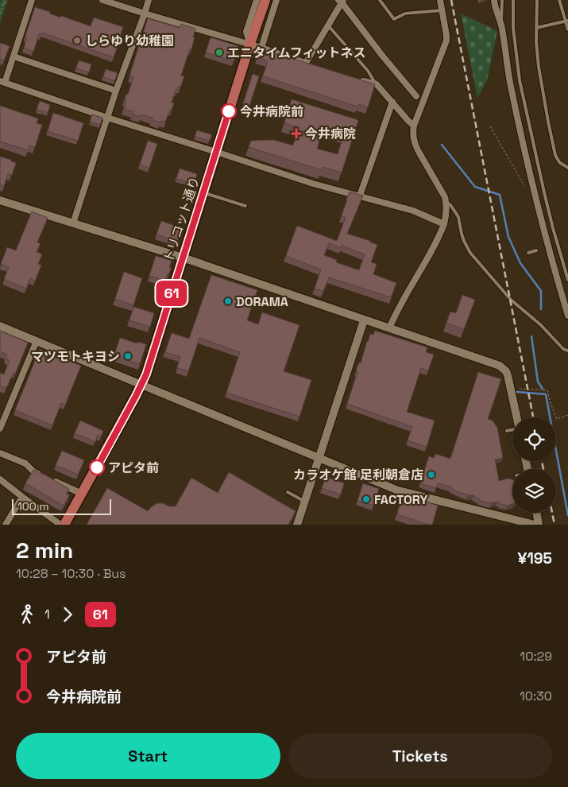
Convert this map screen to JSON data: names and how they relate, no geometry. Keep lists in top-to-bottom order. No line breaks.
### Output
{"streets":{"highway":["トリコット通り"]},"places":{"other":["しらゆり幼稚園","エニタイムフィットネス","今井病院前","DORAMA","マツモトキヨシ","アピタ前","カラオケ館 足利朝倉店","FACTORY"],"health":["今井病院"]},"lines":["bus line 61"],"scale_bar":"100 m","page":{"on_map":"61","scale":"100 m","heading":["2 min","10:28 – 10:30 · Bus","¥195"],"legs":["1","61"],"list":[{"name":"アピタ前","value":"10:29"},{"name":"今井病院前","value":"10:30"}],"buttons":["Start","Tickets"]}}
